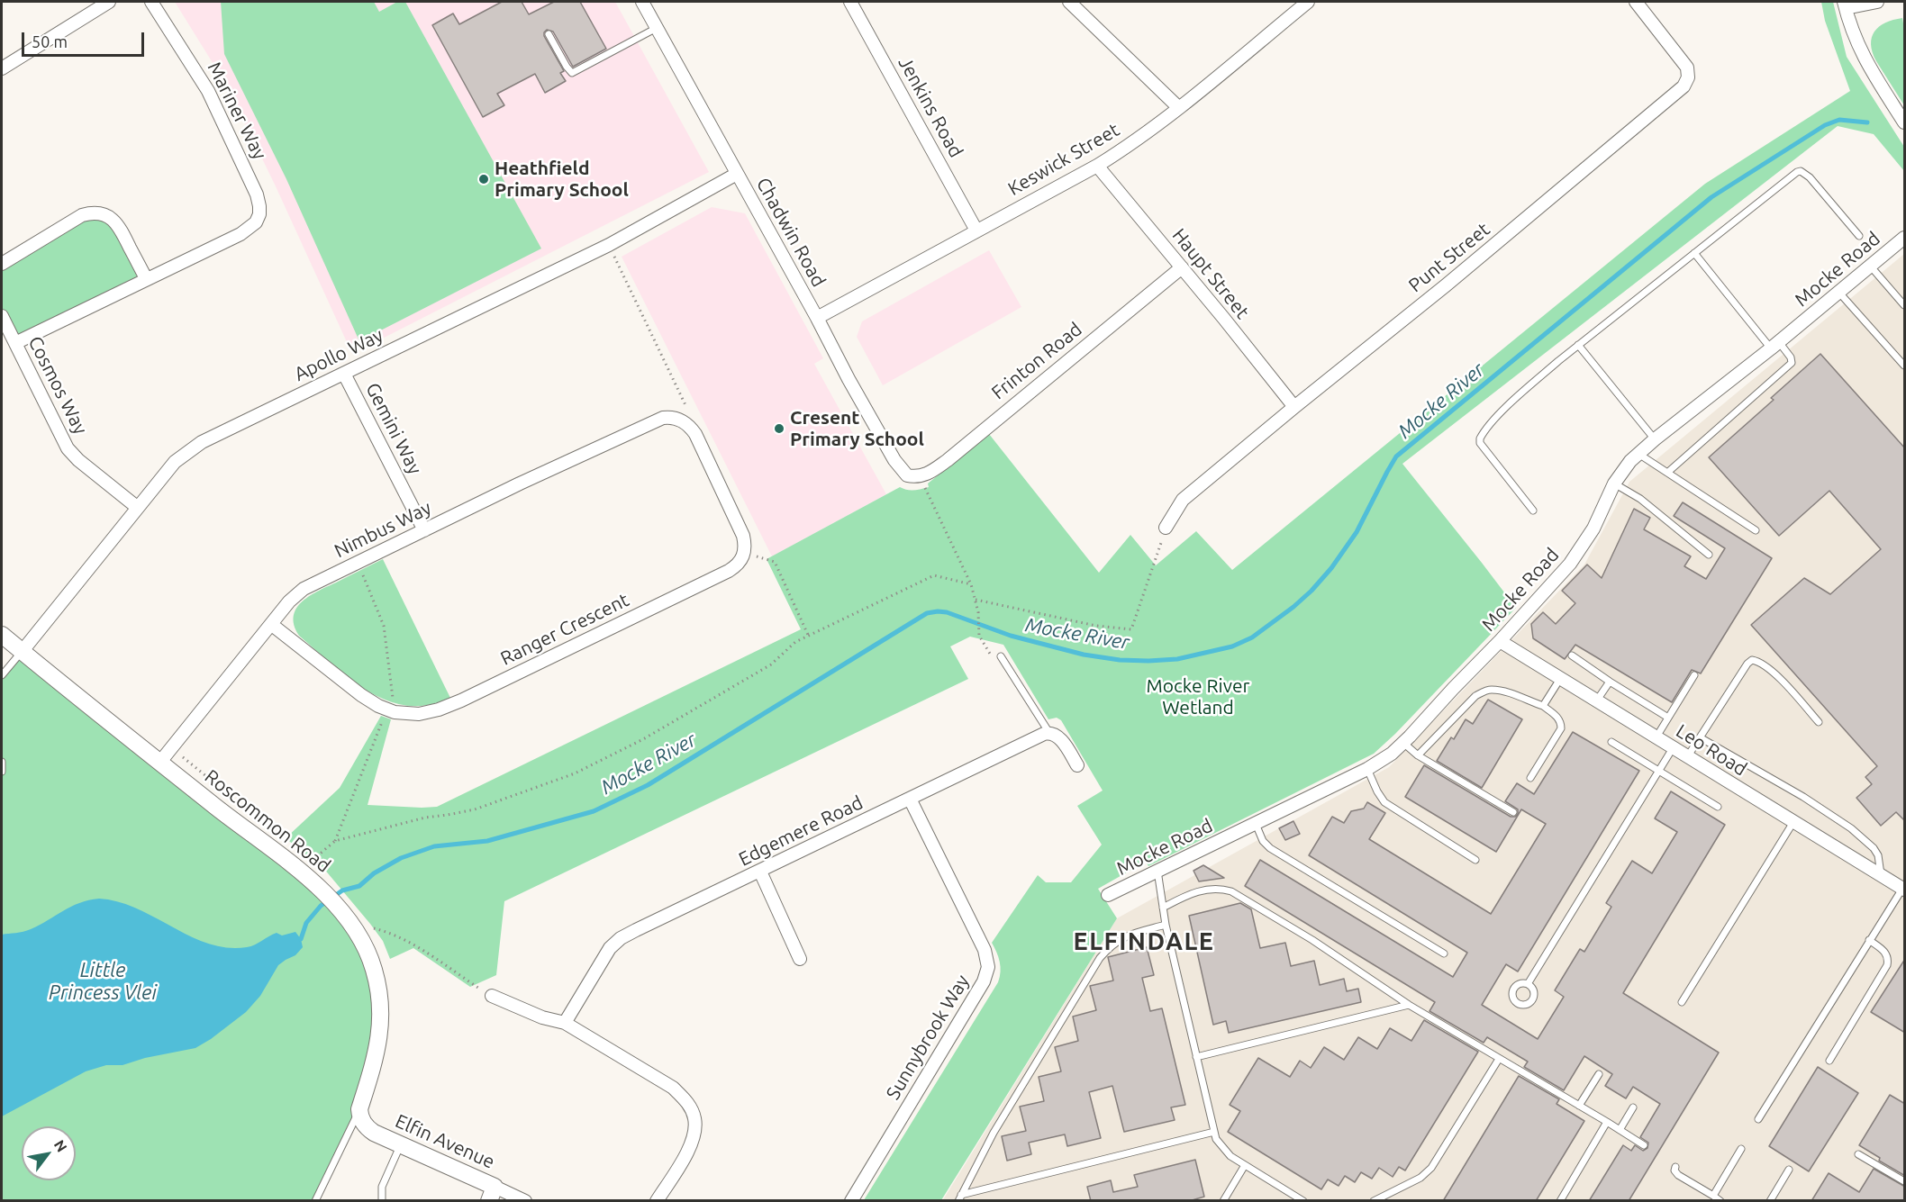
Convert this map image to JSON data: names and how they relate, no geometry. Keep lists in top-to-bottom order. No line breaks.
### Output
{"streets":{"street":["Jenkins Road","Mariner Way","Keswick Street","Chadwin Road","Punt Street","Mocke Road","Haupt Street","Apollo Way","Frinton Road","Cosmos Way","Gemini Way","Nimbus Way","Ranger Crescent","Leo Road","Roscommon Road","Edgemere Road","Sunnybrook Way","Elfin Avenue"]},"crossings":[["Jenkins Road","Keswick Street"],["Keswick Street","Chadwin Road"],["Keswick Street","Haupt Street"],["Chadwin Road","Apollo Way"],["Chadwin Road","Frinton Road"],["Punt Street","Haupt Street"],["Mocke Road","Leo Road"],["Haupt Street","Frinton Road"],["Apollo Way","Cosmos Way"],["Apollo Way","Gemini Way"],["Apollo Way","Roscommon Road"],["Gemini Way","Nimbus Way"],["Nimbus Way","Ranger Crescent"],["Nimbus Way","Roscommon Road"],["Roscommon Road","Elfin Avenue"],["Edgemere Road","Sunnybrook Way"]],"districts":["ELFINDALE"],"water":["Mocke River","Little Princess Vlei"],"parks":["Mocke River Wetland"],"places":["Heathfield Primary School","Cresent Primary School"],"scale_bar":"50 m","north":"top right"}
